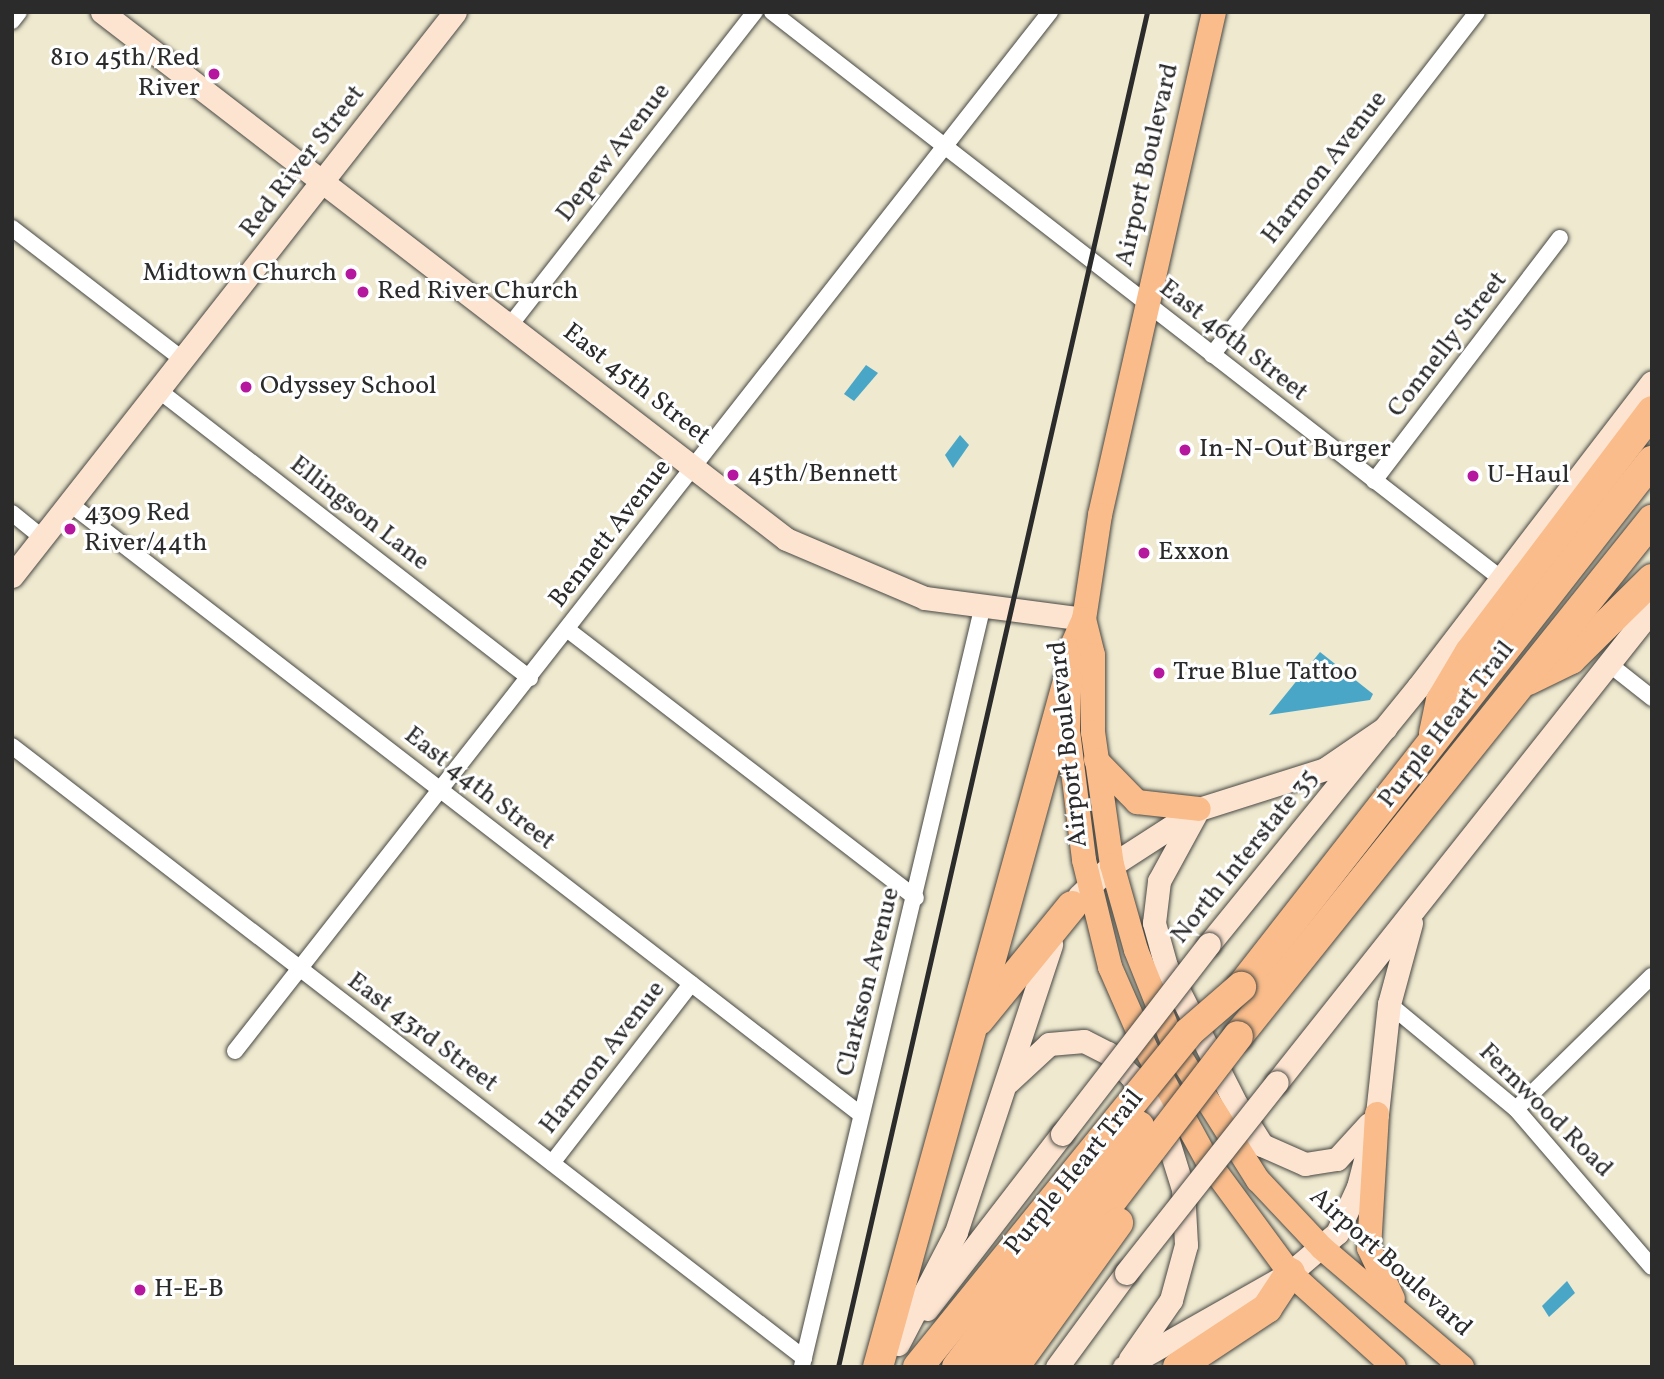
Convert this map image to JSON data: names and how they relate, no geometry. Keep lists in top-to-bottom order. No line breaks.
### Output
{"streets":{"highway":["Purple Heart Trail"],"main road":["Red River Street","Airport Boulevard","East 45th Street","North Interstate 35"],"street":["Depew Avenue","Harmon Avenue","East 46th Street","Connelly Street","Ellingson Lane","Bennett Avenue","East 44th Street","Clarkson Avenue","East 43rd Street","Fernwood Road"]},"crossings":[["Depew Avenue","East 45th Street"],["Red River Street","East 45th Street"],["Red River Street","Ellingson Lane"],["Red River Street","East 44th Street"],["Airport Boulevard","East 46th Street"],["Airport Boulevard","East 45th Street"],["Harmon Avenue","East 46th Street"],["Harmon Avenue","East 44th Street"],["Harmon Avenue","East 43rd Street"],["East 46th Street","Connelly Street"],["East 46th Street","Bennett Avenue"],["East 46th Street","North Interstate 35"],["East 45th Street","Bennett Avenue"],["East 45th Street","Clarkson Avenue"],["Ellingson Lane","Bennett Avenue"],["Bennett Avenue","East 44th Street"],["Bennett Avenue","East 43rd Street"],["East 44th Street","Clarkson Avenue"],["Clarkson Avenue","East 43rd Street"]],"places":["810 45th/Red River","Midtown Church","Red River Church","Odyssey School","In-N-Out Burger","45th/Bennett","U-Haul","4309 Red River/44th","Exxon","True Blue Tattoo","H-E-B"]}
